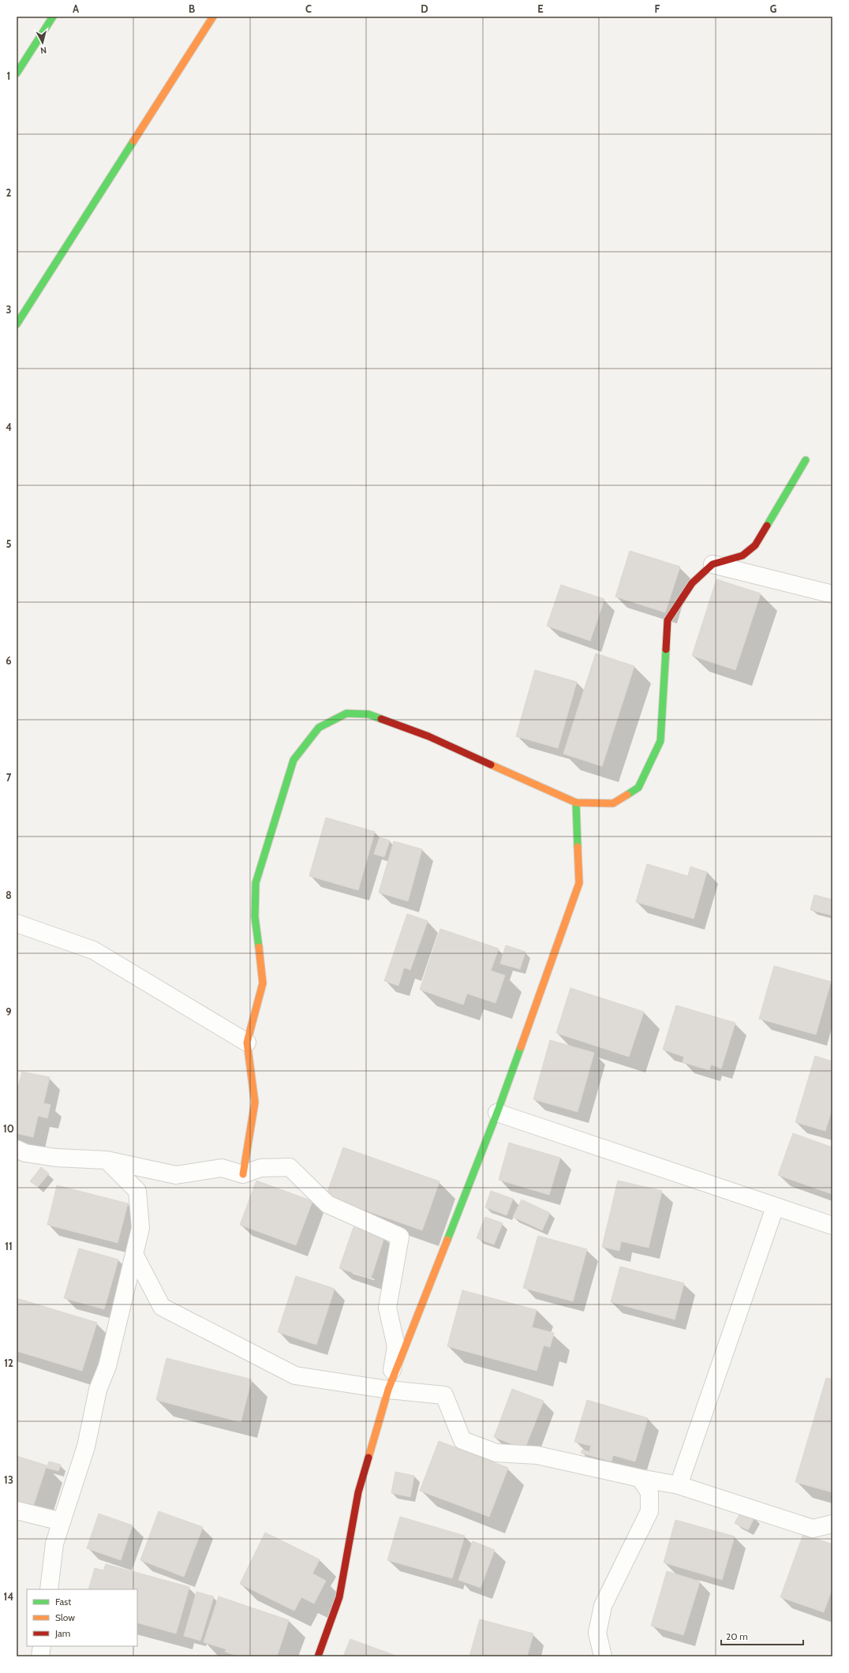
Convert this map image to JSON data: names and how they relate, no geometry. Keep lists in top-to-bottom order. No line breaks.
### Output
{"legend":["Fast","Slow","Jam"],"scale_bar":"20 m","north":"bottom","grid":{"columns":["A","B","C","D","E","F","G"],"rows":["1","2","3","4","5","6","7","8","9","10","11","12","13","14"]}}
